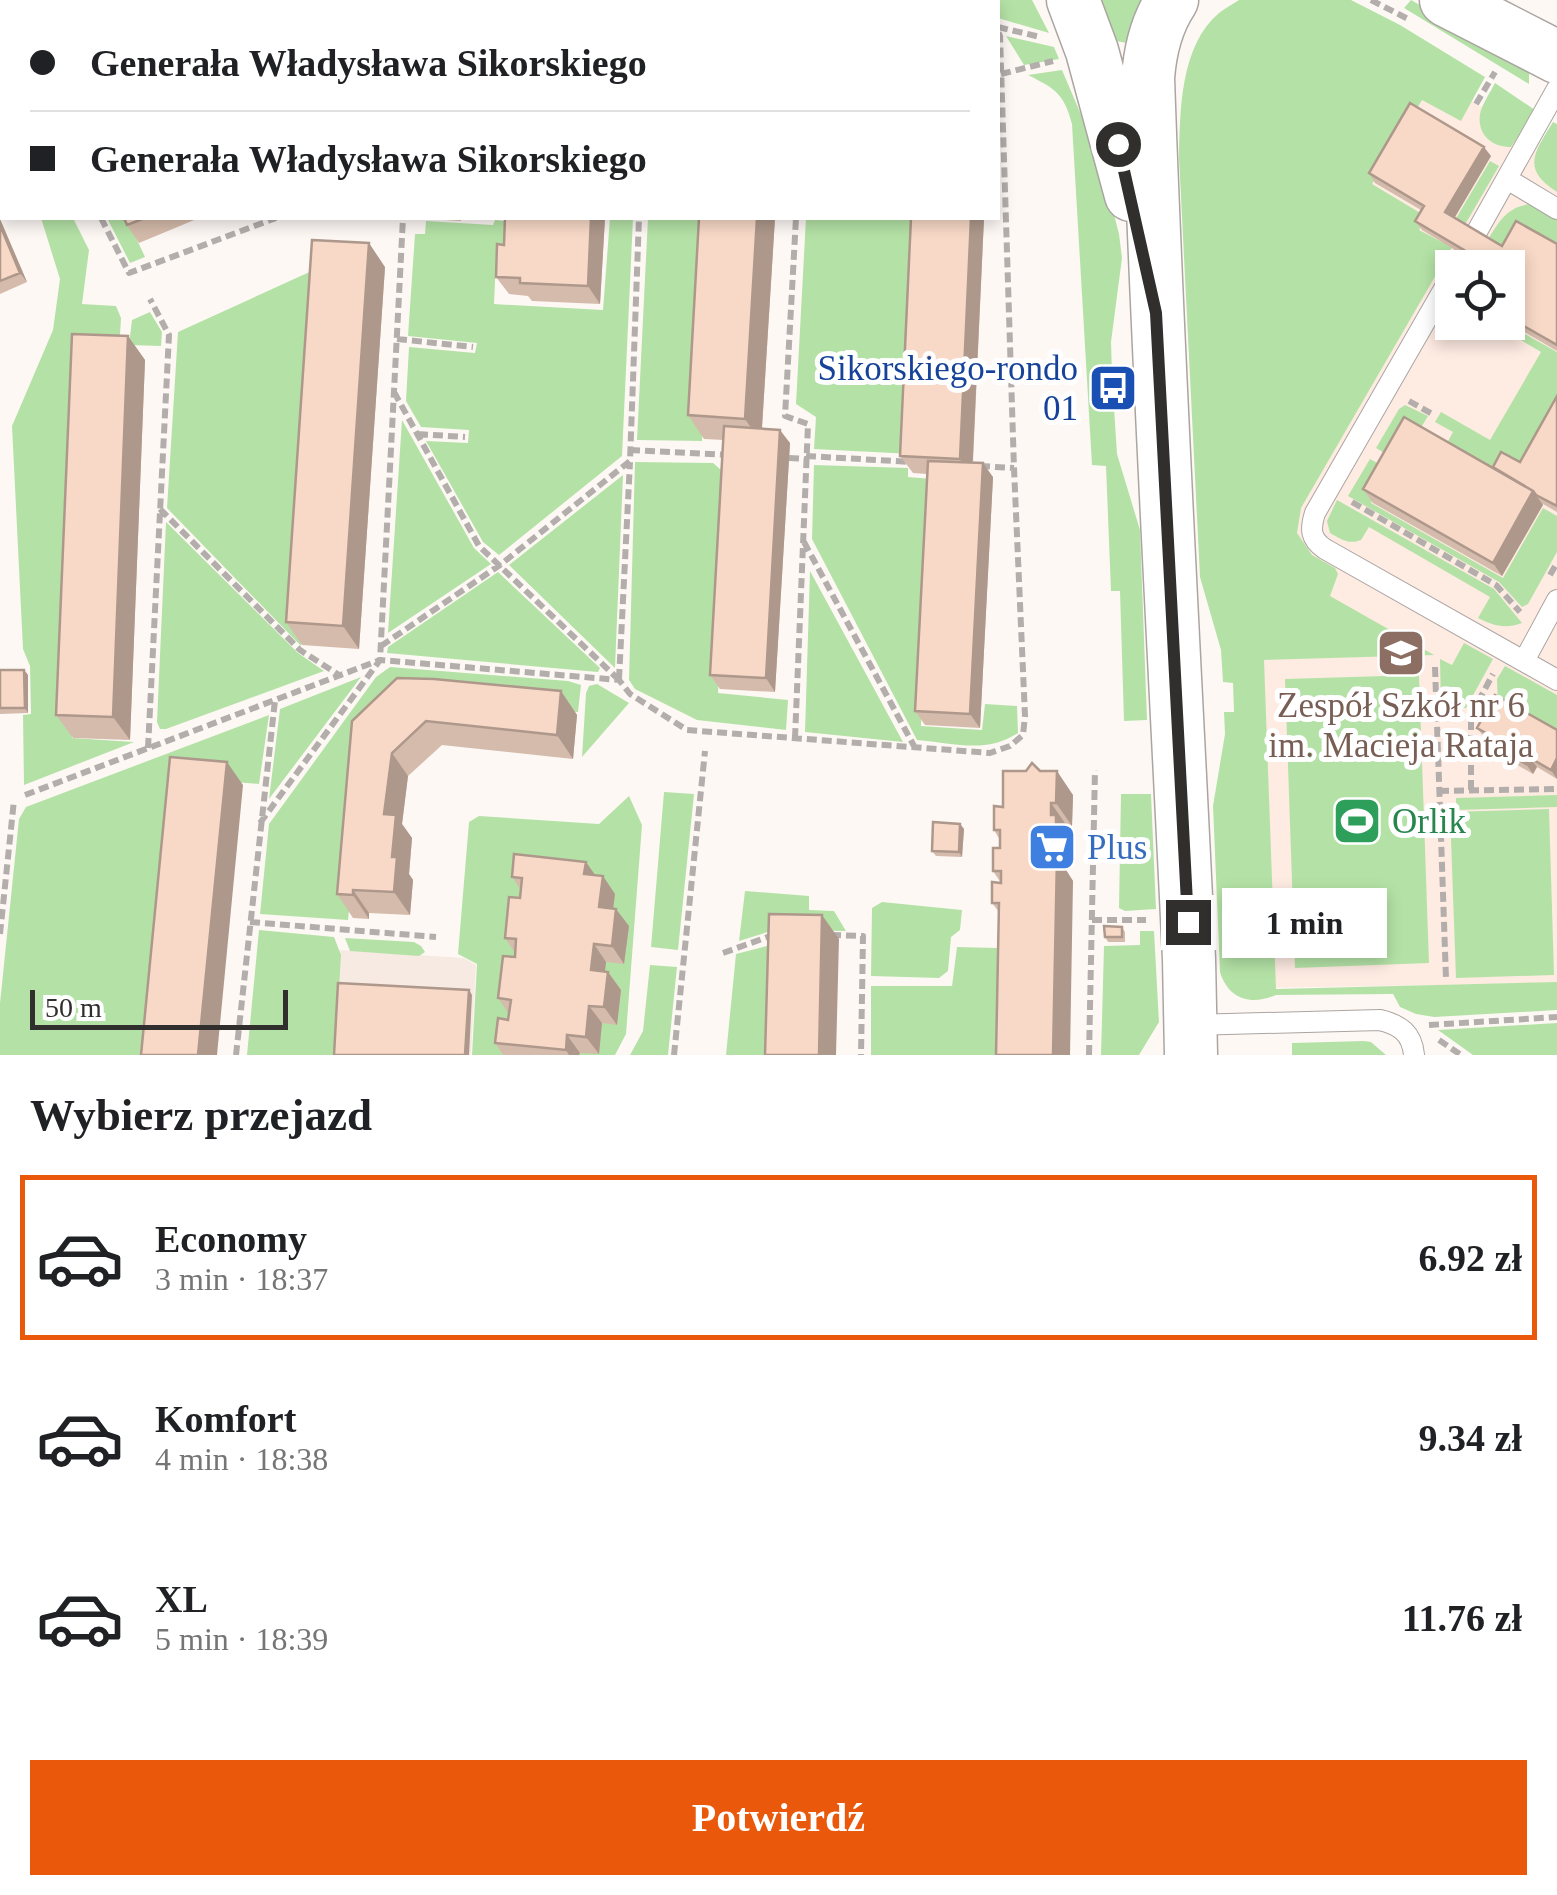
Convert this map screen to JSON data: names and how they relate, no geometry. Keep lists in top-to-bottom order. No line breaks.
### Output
{"places":{"bus stop":["Sikorskiego-rondo 01"],"school or university":["Zespół Szkół nr 6 im. Macieja Rataja"],"sports":["Orlik"],"supermarket":["Plus"]},"scale_bar":"50 m","page":{"banner":["Generała Władysława Sikorskiego","Generała Władysława Sikorskiego"],"bubble":"1 min","scale":"50 m","heading":"Wybierz przejazd","list":[{"name":"Economy","note":"3 min · 18:37","value":"6.92 zł"},{"name":"Komfort","note":"4 min · 18:38","value":"9.34 zł"},{"name":"XL","note":"5 min · 18:39","value":"11.76 zł"}],"buttons":"Potwierdź"}}
